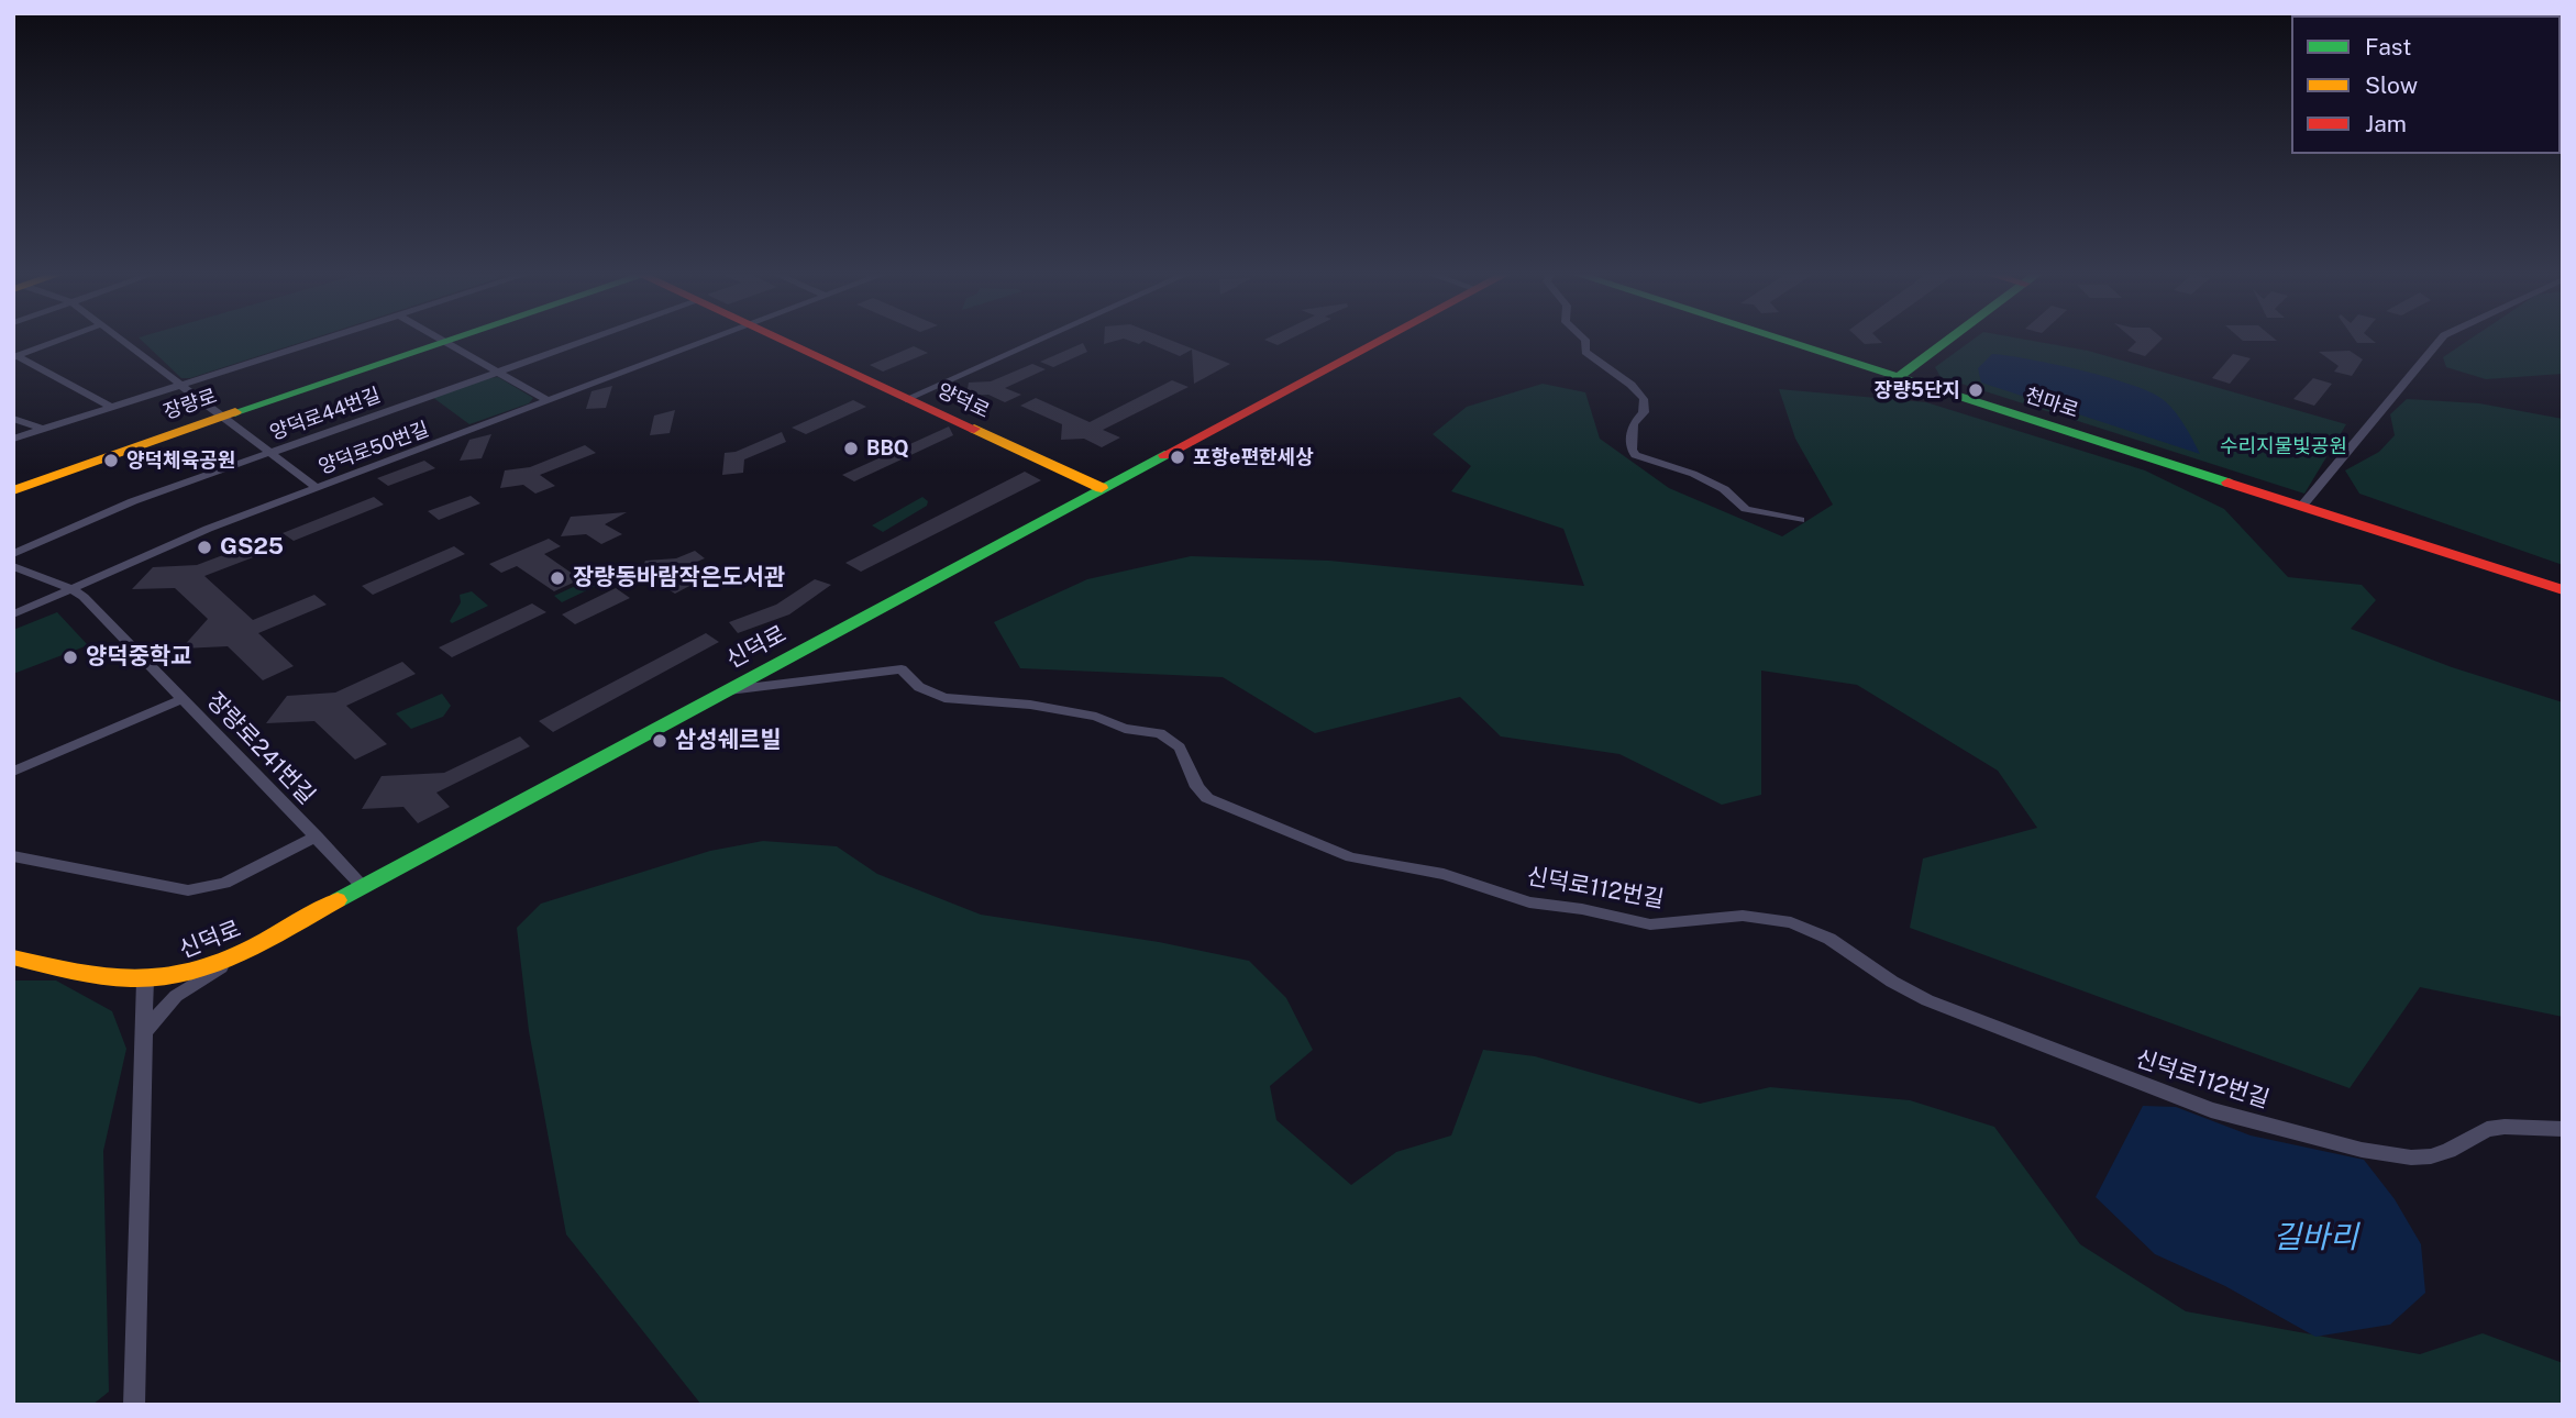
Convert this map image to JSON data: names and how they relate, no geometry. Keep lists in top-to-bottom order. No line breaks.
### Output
{"streets":{"street":["양덕로","천마로","장량로","양덕로44번길","양덕로50번길","신덕로","장량로241번길","신덕로112번길"]},"crossings":[["양덕로","신덕로"],["양덕로50번길","장량로241번길"],["신덕로","장량로241번길"],["신덕로","신덕로112번길"]],"water":["길바리"],"parks":["수리지물빛공원"],"places":["장량5단지","BBQ","포항e편한세상","양덕체육공원","GS25","장량동바람작은도서관","양덕중학교","삼성쉐르빌"],"legend":["Fast","Slow","Jam"]}
